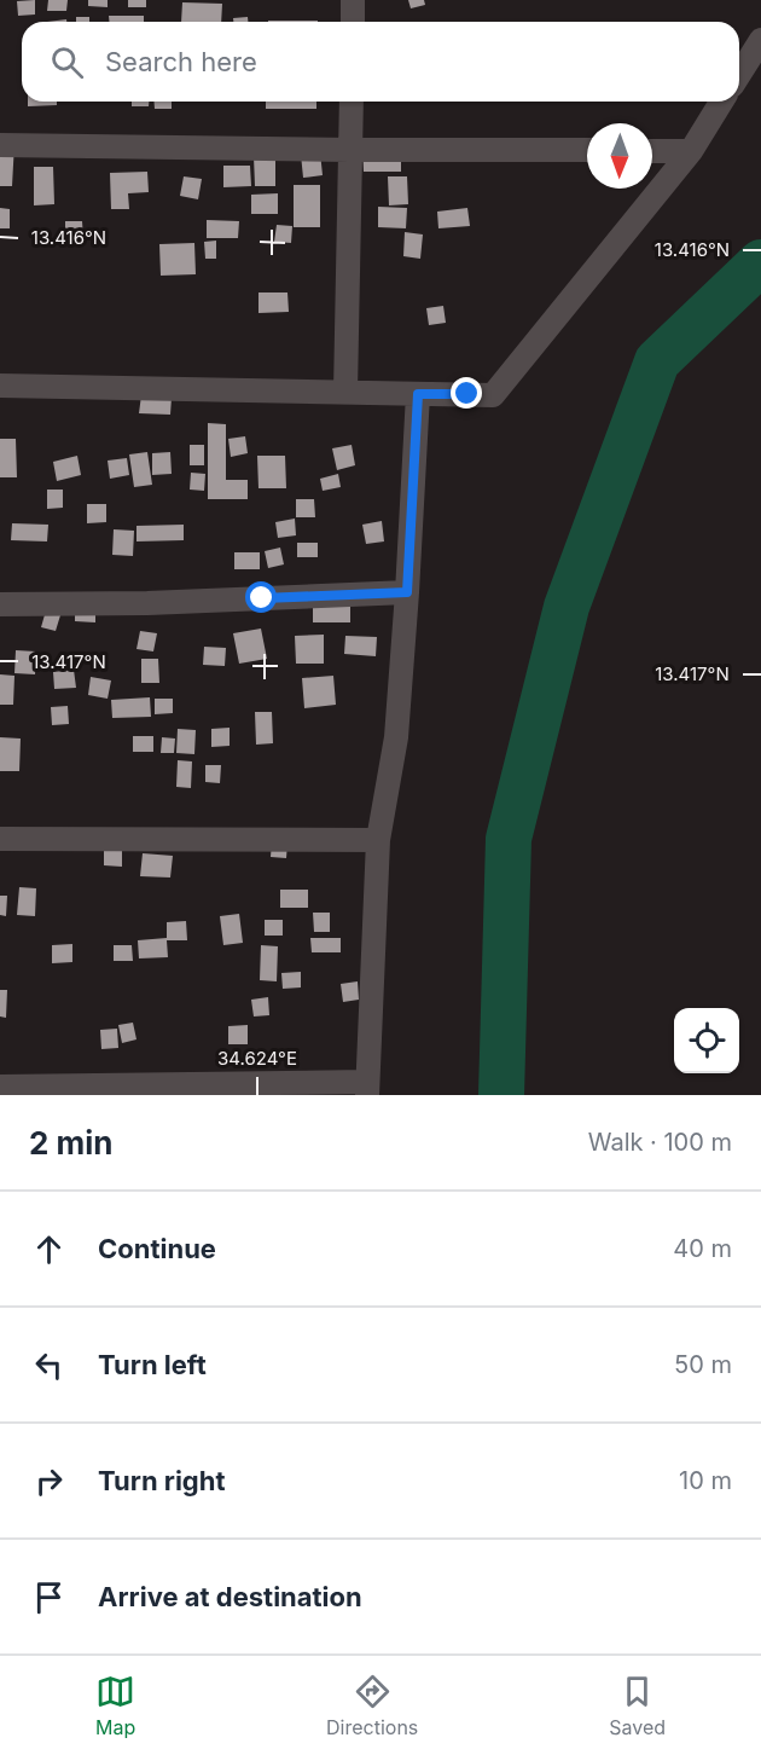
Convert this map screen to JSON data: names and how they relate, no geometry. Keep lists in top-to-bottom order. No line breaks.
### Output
{"north":"bottom","page":{"search":"Search here","heading":["2 min","Walk · 100 m"],"list":[["Continue","40 m"],["Turn left","50 m"],["Turn right","10 m"],"Arrive at destination"],"nav":["Map","Directions","Saved"]},"coordinates":["13.416°N","13.417°N","34.624°E"]}
